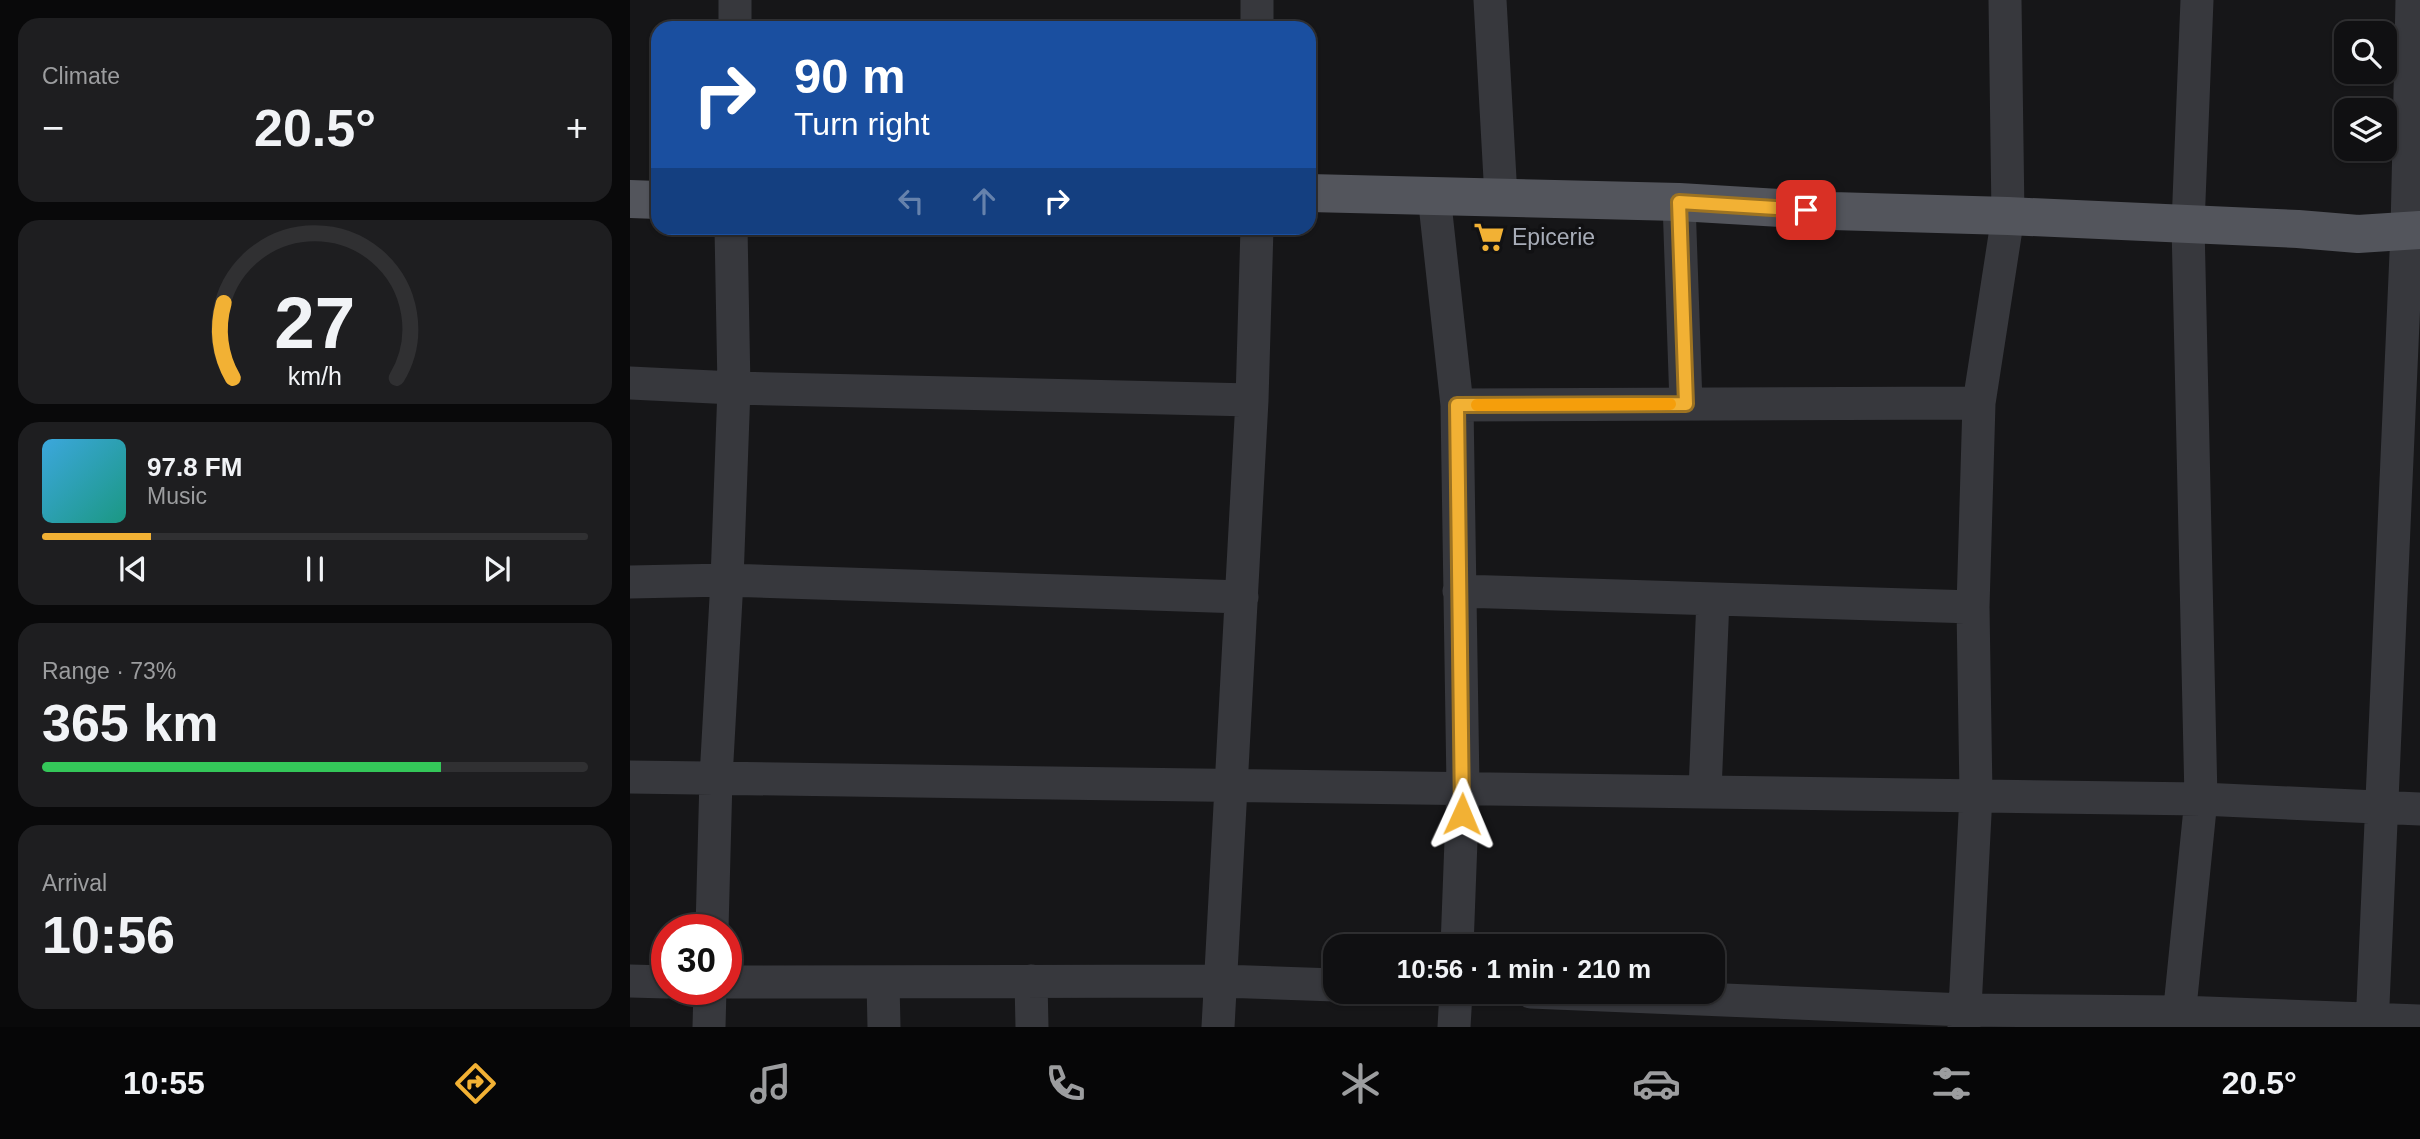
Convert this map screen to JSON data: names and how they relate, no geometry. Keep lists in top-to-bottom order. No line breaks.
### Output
{"places":{"supermarket":["Epicerie"]},"page":{"tile":["Climate",["Range · 73%","365 km"],["Arrival","10:56"]],"turn":["90 m","Turn right"],"heat":["−","20.5°","+"],"song":["97.8 FM","Music"],"limit":"30","trip":"10:56 · 1 min · 210 m","tabs":["10:55","20.5°"],"gauge":["27","km/h"]}}
